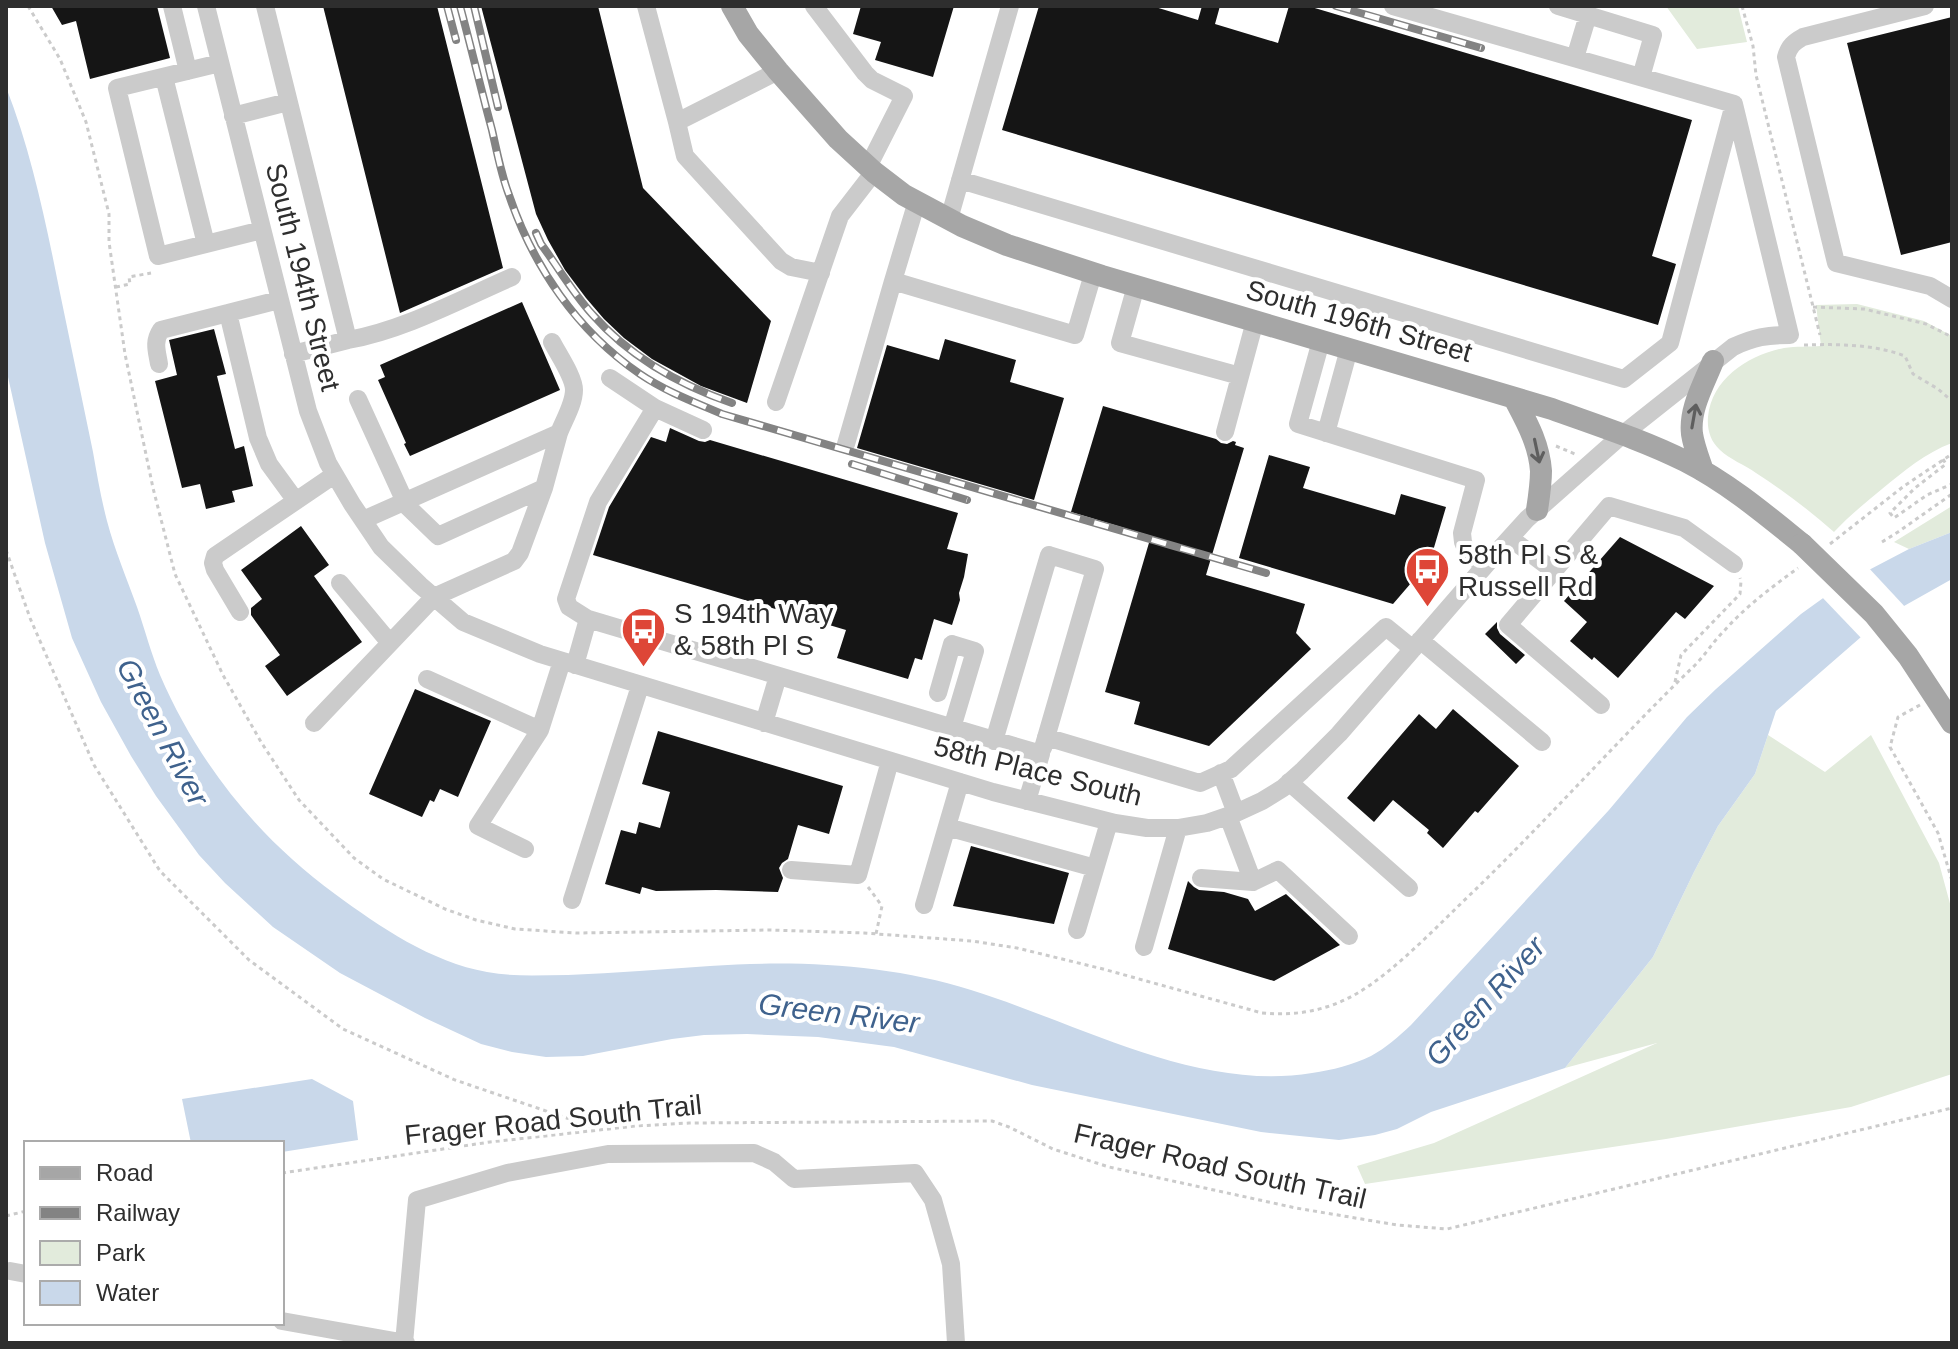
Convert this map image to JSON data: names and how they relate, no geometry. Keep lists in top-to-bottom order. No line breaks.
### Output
{"streets":{"main road":["South 196th Street"],"street":["South 194th Street","58th Place South"],"path":["Frager Road South Trail"]},"crossings":[["South 194th Street","58th Place South"],["South 196th Street","58th Place South"]],"water":["Green River"],"places":{"bus stop":["58th Pl S & Russell Rd","S 194th Way & 58th Pl S"]},"legend":["Road","Railway","Park","Water"]}
